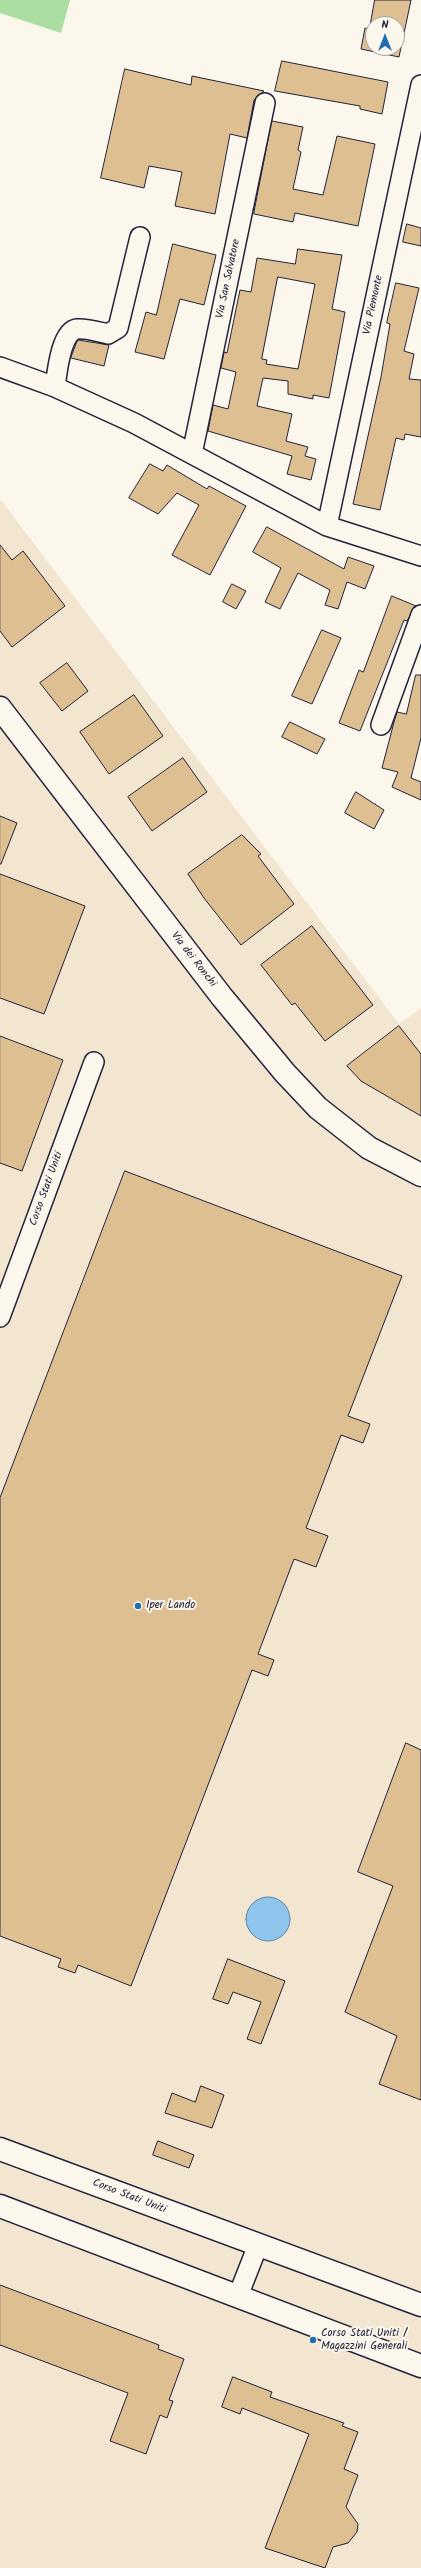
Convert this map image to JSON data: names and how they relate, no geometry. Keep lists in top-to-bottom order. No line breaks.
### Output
{"streets":{"main road":["Via dei Ronchi","Corso Stati Uniti"],"street":["Via San Salvatore","Via Piemonte"]},"places":["Iper Lando","Corso Stati Uniti / Magazzini Generali"],"north":"top"}
